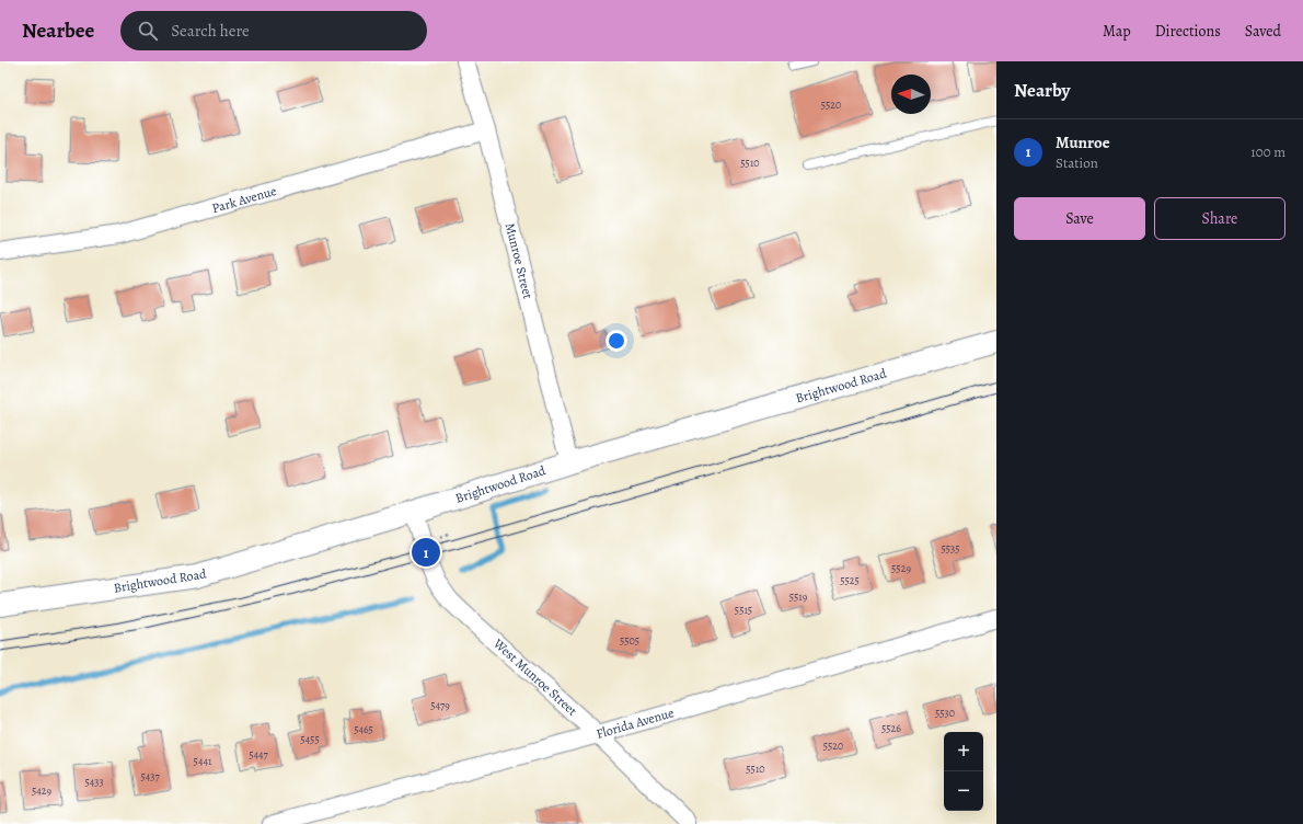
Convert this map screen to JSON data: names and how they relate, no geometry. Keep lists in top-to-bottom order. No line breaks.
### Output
{"streets":{"street":["Park Avenue","Munroe Street","Brightwood Road","West Munroe Street","Florida Avenue"]},"crossings":[["Park Avenue","Munroe Street"],["Munroe Street","Brightwood Road"],["Brightwood Road","West Munroe Street"],["West Munroe Street","Florida Avenue"]],"house_numbers":["5520","5510","5535","5529","5525","5519","5515","5505","5479","5530","5526","5465","5455","5520","5447","5441","5510","5437","5433","5429"],"north":"left","page":{"header":"Nearbee","search":"Search here","nav":["Map","Directions","Saved"],"heading":"Nearby","list":[{"mark":"1","name":"Munroe","note":"Station","value":"100 m"}],"buttons":["Save","Share"],"pins":"1","map_buttons":["+","−"]}}
